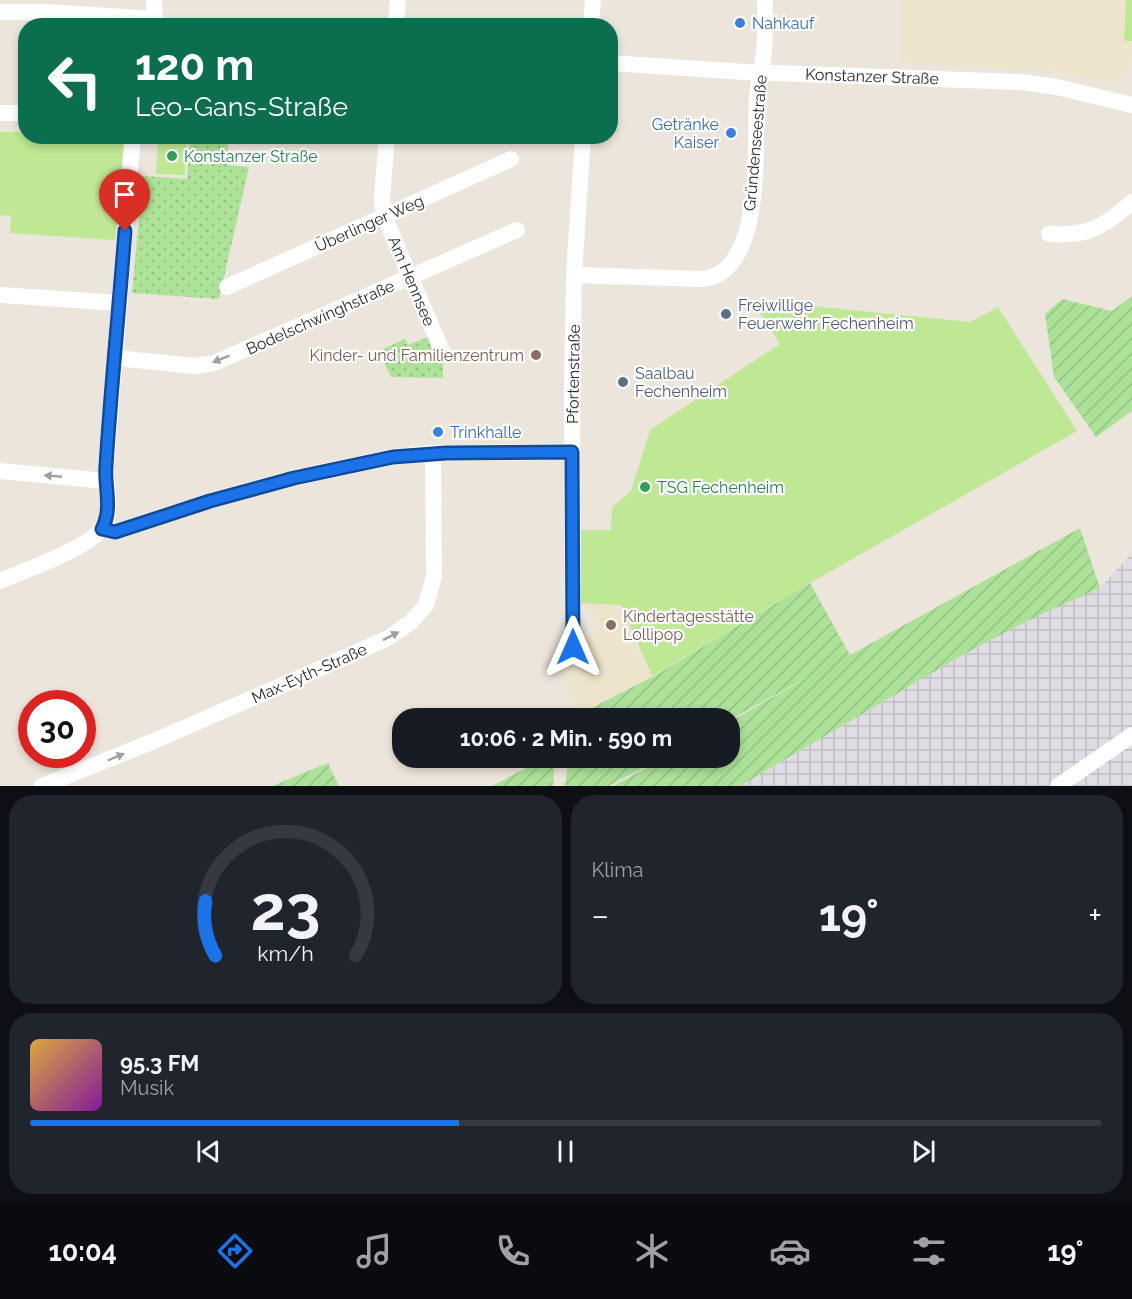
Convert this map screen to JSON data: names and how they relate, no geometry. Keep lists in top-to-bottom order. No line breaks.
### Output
{"streets":{"street":["Konstanzer Straße","Gründenseestraße","Überlinger Weg","Am Hennsee","Bodelschwinghstraße","Pfortenstraße","Max-Eyth-Straße"]},"crossings":[["Konstanzer Straße","Gründenseestraße"],["Gründenseestraße","Pfortenstraße"],["Überlinger Weg","Am Hennsee"],["Am Hennsee","Bodelschwinghstraße"]],"one_way":["Max-Eyth-Straße"],"places":["Nahkauf","Getränke Kaiser","Konstanzer Straße","Freiwillige Feuerwehr Fechenheim","Kinder- und Familienzentrum","Saalbau Fechenheim","Trinkhalle","TSG Fechenheim","Kindertagesstätte Lollipop"],"page":{"turn":["120 m","Leo-Gans-Straße"],"limit":"30","trip":"10:06 · 2 Min. · 590 m","tile":"Klima","heat":["−","19°","+"],"song":["95.3 FM","Musik"],"tabs":["10:04","19°"],"gauge":["23","km/h"]}}
